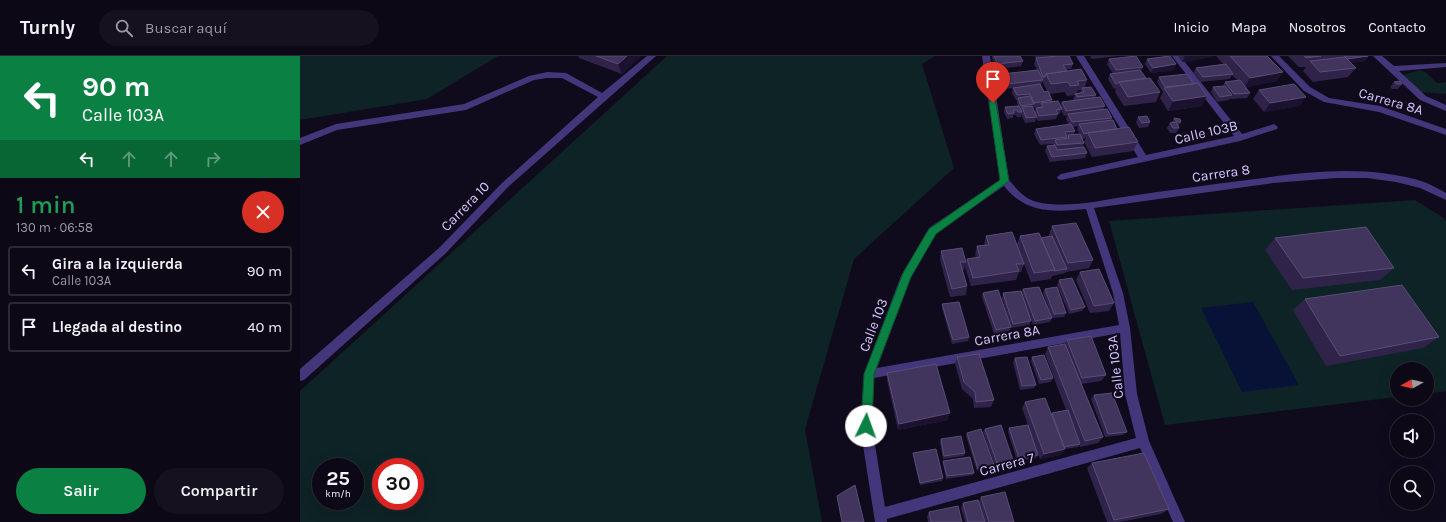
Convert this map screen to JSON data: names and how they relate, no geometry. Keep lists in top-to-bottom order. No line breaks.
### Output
{"streets":{"street":["Carrera 8A","Calle 103B","Carrera 8","Carrera 10","Calle 103","Calle 103A","Carrera 7"]},"crossings":[["Carrera 8A","Calle 103"],["Carrera 8A","Calle 103A"],["Carrera 8","Calle 103"],["Carrera 8","Calle 103A"],["Calle 103","Carrera 7"],["Calle 103A","Carrera 7"]],"north":"left","page":{"header":"Turnly","search":"Buscar aquí","nav":["Inicio","Mapa","Nosotros","Contacto"],"turn":["90 m","Calle 103A"],"heading":["1 min","130 m · 06:58"],"list":[{"name":"Gira a la izquierda","note":"Calle 103A","value":"90 m"},{"name":"Llegada al destino","value":"40 m"}],"speed":"25 km/h","limit":"30","buttons":["Salir","Compartir"]}}
